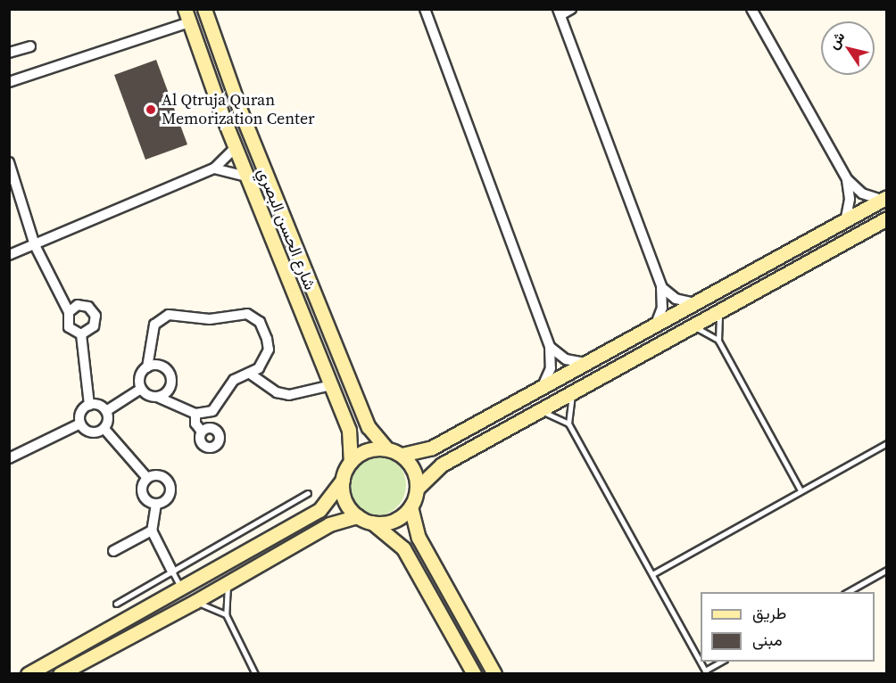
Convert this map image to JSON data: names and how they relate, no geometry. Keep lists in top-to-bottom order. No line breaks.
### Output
{"streets":{"main road":["شارع الحسن البصري"]},"places":["Al Qtruja Quran Memorization Center"],"legend":["طريق","مبنى"],"north":"top left"}
